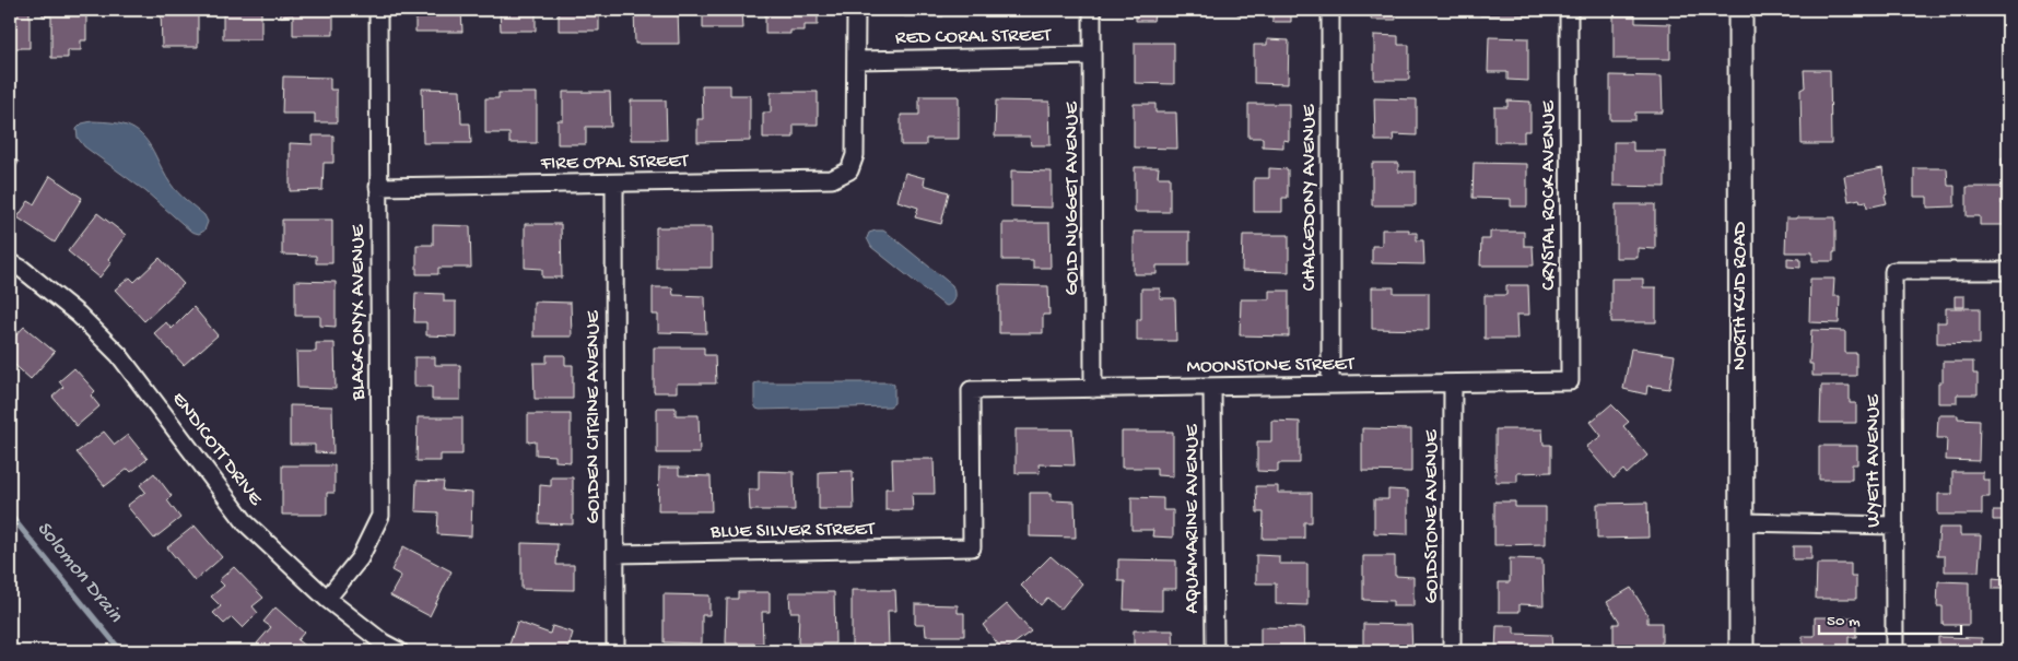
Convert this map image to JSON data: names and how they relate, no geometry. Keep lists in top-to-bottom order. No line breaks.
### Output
{"streets":{"street":["RED CORAL STREET","FIRE OPAL STREET","CRYSTAL ROCK AVENUE","CHALCEDONY AVENUE","GOLD NUGGET AVENUE","NORTH KCID ROAD","BLACK ONYX AVENUE","MOONSTONE STREET","GOLDEN CITRINE AVENUE","ENDICOTT DRIVE","WYETH AVENUE","GOLDSTONE AVENUE","AQUAMARINE AVENUE","BLUE SILVER STREET"]},"crossings":[["RED CORAL STREET","FIRE OPAL STREET"],["RED CORAL STREET","GOLD NUGGET AVENUE"],["FIRE OPAL STREET","BLACK ONYX AVENUE"],["FIRE OPAL STREET","GOLDEN CITRINE AVENUE"],["CRYSTAL ROCK AVENUE","MOONSTONE STREET"],["CHALCEDONY AVENUE","MOONSTONE STREET"],["GOLD NUGGET AVENUE","MOONSTONE STREET"],["BLACK ONYX AVENUE","ENDICOTT DRIVE"],["MOONSTONE STREET","GOLDSTONE AVENUE"],["MOONSTONE STREET","AQUAMARINE AVENUE"],["MOONSTONE STREET","BLUE SILVER STREET"],["GOLDEN CITRINE AVENUE","BLUE SILVER STREET"]],"water":["Solomon Drain"],"scale_bar":"50 m"}
